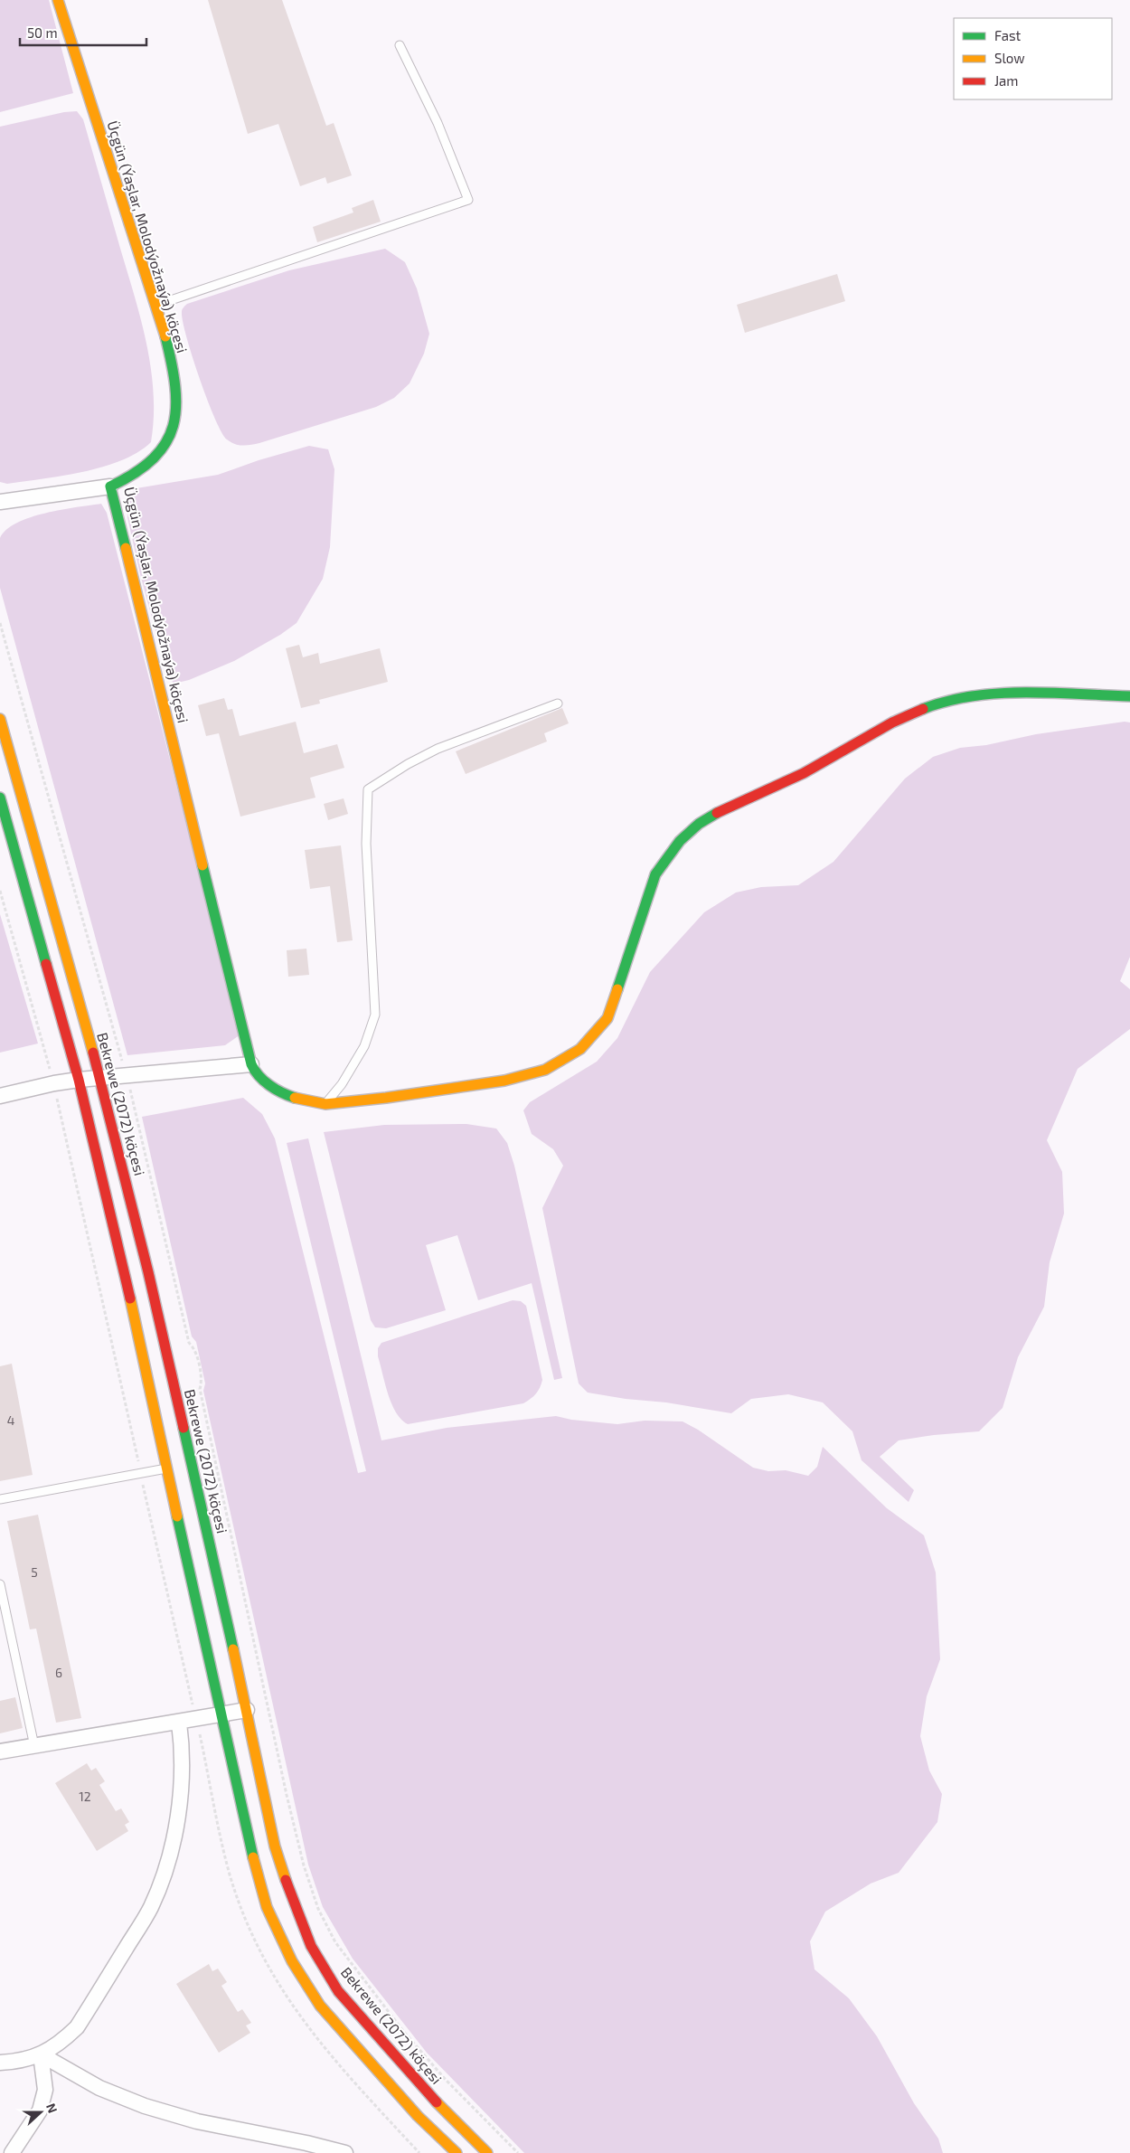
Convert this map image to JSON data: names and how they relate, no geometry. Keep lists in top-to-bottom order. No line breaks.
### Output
{"streets":{"main road":["Üçgün (Ýaşlar, Molodýožnaýa) köçesi","Bekrewe (2072) köçesi"]},"house_numbers":["4","5","6","12"],"legend":["Fast","Slow","Jam"],"scale_bar":"50 m","north":"right"}
